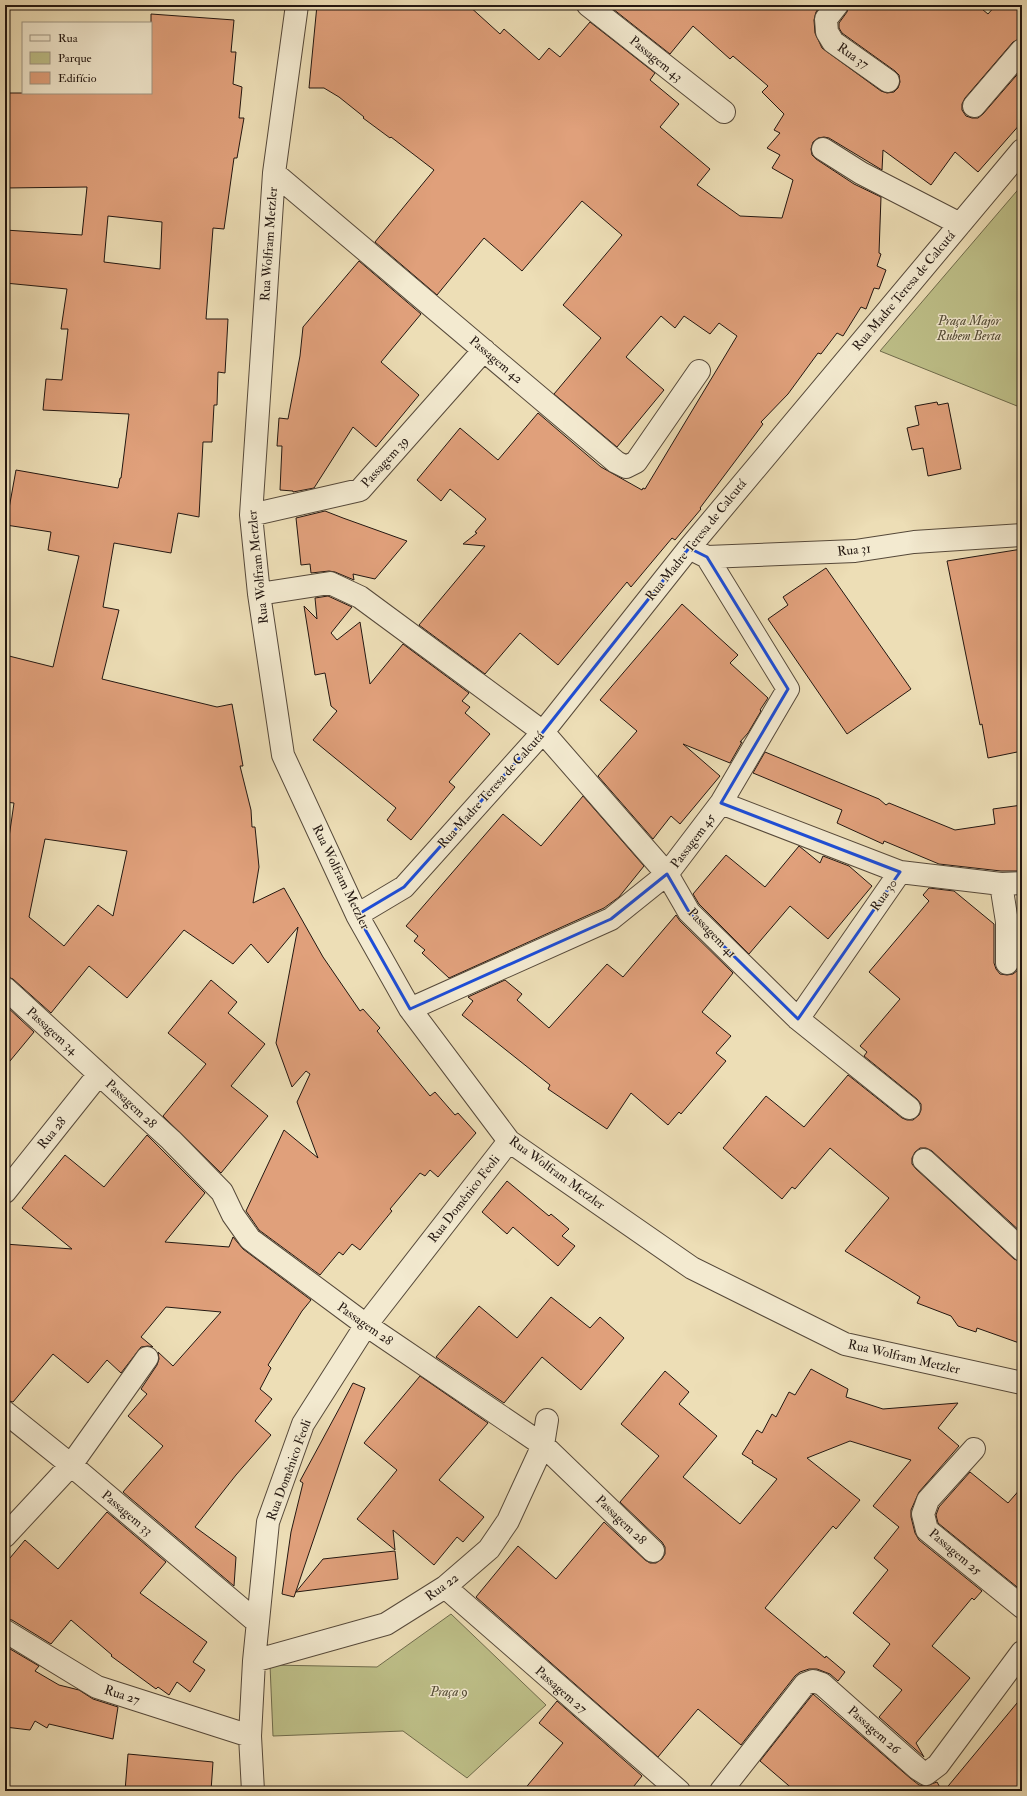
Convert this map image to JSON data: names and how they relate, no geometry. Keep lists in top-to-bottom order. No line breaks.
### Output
{"streets":{"street":["Rua 37","Passagem 43","Rua Wolfram Metzler","Rua Madre Teresa de Calcutá","Passagem 42","Passagem 39","Rua 31","Passagem 45","Rua 30","Passagem 41","Passagem 34","Passagem 28","Rua 28","Rua Domênico Feoli","Passagem 33","Passagem 25","Rua 22","Passagem 27","Rua 27","Passagem 26"]},"crossings":[["Rua Wolfram Metzler","Rua Madre Teresa de Calcutá"],["Rua Wolfram Metzler","Passagem 42"],["Rua Wolfram Metzler","Passagem 39"],["Rua Wolfram Metzler","Passagem 45"],["Rua Wolfram Metzler","Passagem 41"],["Rua Wolfram Metzler","Rua Domênico Feoli"],["Rua Madre Teresa de Calcutá","Rua 31"],["Rua Madre Teresa de Calcutá","Passagem 45"],["Rua Madre Teresa de Calcutá","Passagem 41"],["Passagem 42","Passagem 39"],["Rua 31","Passagem 45"],["Passagem 45","Passagem 41"],["Rua 30","Passagem 41"],["Passagem 34","Passagem 28"],["Passagem 34","Rua 28"],["Passagem 28","Rua 28"],["Passagem 28","Rua Domênico Feoli"],["Passagem 28","Rua 22"],["Rua Domênico Feoli","Passagem 33"],["Rua Domênico Feoli","Rua 22"],["Rua Domênico Feoli","Rua 27"],["Rua 22","Passagem 27"]],"parks":["Praça Major Rubem Berta","Praça 9"],"legend":["Rua","Parque","Edifício"]}
